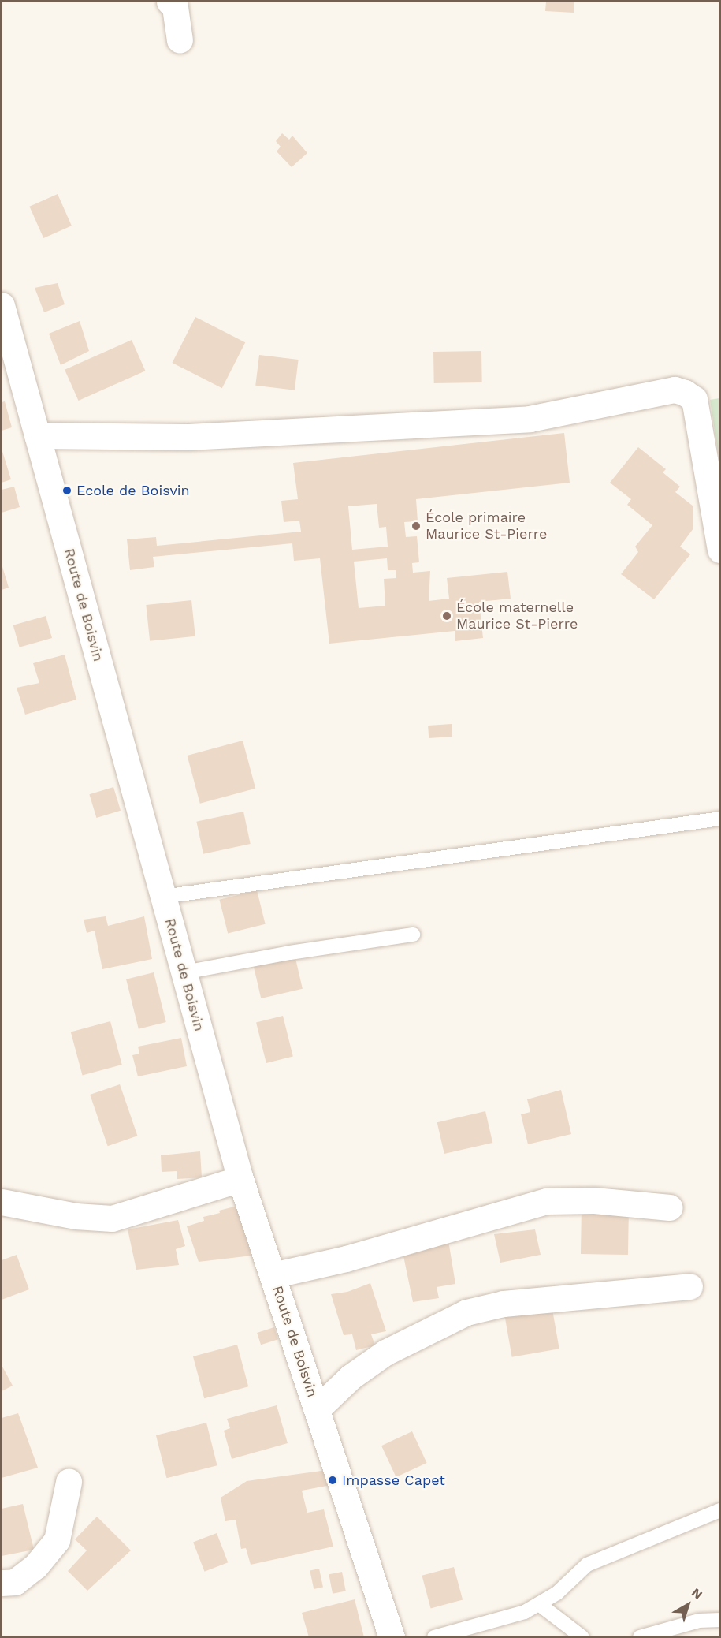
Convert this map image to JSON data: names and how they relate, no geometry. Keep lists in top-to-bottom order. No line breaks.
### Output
{"streets":{"street":["Route de Boisvin"]},"places":["Ecole de Boisvin","École primaire Maurice St-Pierre","École maternelle Maurice St-Pierre","Impasse Capet"],"north":"top right"}
